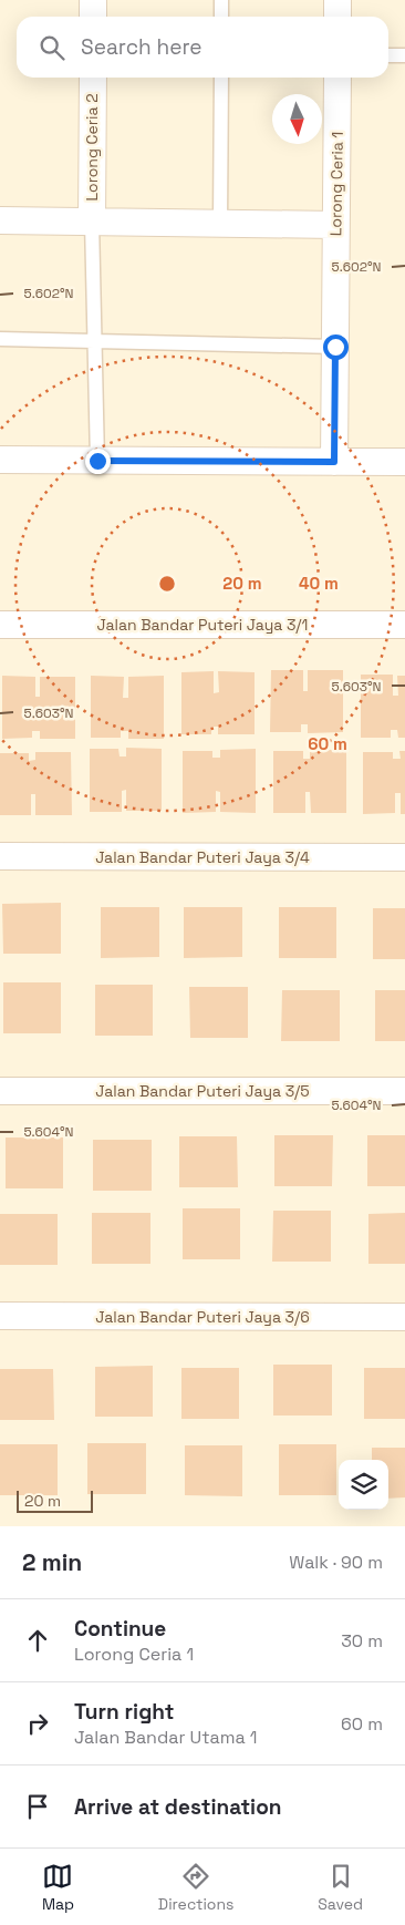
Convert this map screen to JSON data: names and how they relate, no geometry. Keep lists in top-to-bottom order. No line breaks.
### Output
{"streets":{"street":["Lorong Ceria 2","Lorong Ceria 1","Jalan Bandar Puteri Jaya 3/1","Jalan Bandar Puteri Jaya 3/4","Jalan Bandar Puteri Jaya 3/5","Jalan Bandar Puteri Jaya 3/6"]},"scale_bar":"20 m","north":"bottom","page":{"search":"Search here","scale":"20 m","heading":["2 min","Walk · 90 m"],"list":[["Continue","Lorong Ceria 1","30 m"],["Turn right","Jalan Bandar Utama 1","60 m"],"Arrive at destination"],"nav":["Map","Directions","Saved"]},"coordinates":["5.602°N","5.603°N","5.604°N"],"rings":["20 m","40 m","60 m"]}
